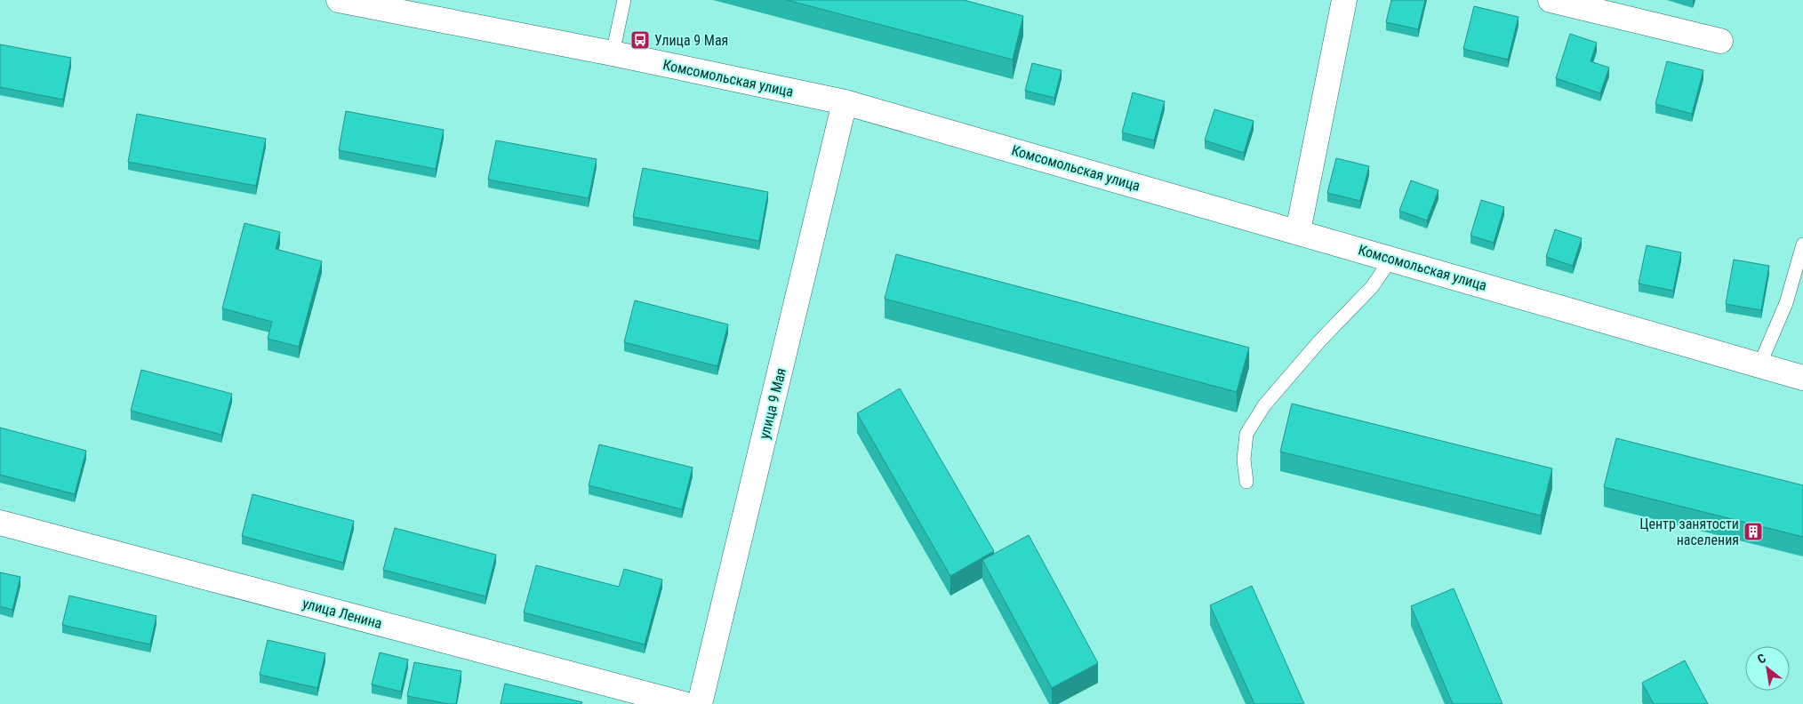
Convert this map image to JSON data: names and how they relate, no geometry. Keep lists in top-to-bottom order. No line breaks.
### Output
{"streets":{"street":["Комсомольская улица","улица 9 Мая","улица Ленина"]},"crossings":[["Комсомольская улица","улица 9 Мая"]],"places":{"bus stop":["Улица 9 Мая"],"building":["Центр занятости населения"]},"north":"top left"}
